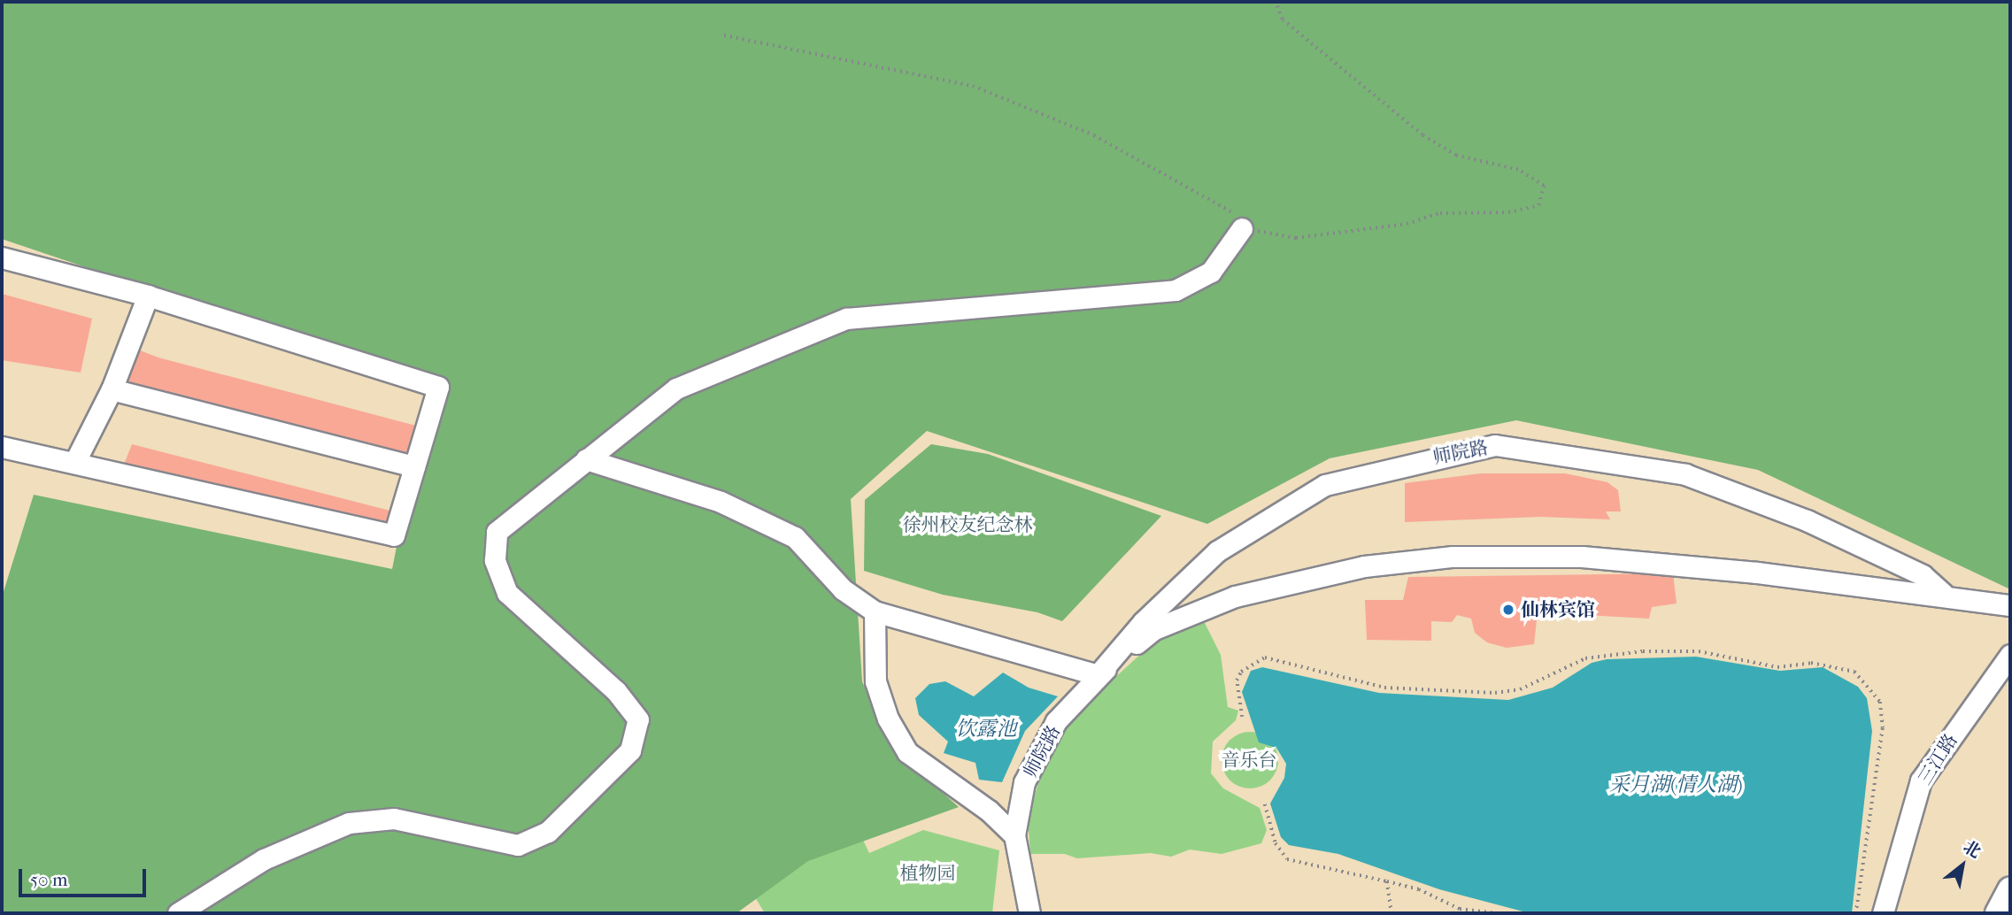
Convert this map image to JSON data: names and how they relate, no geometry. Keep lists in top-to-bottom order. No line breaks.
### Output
{"streets":{"street":["师院路","三江路"]},"water":["饮露池","采月湖(情人湖)"],"parks":["徐州校友纪念林","音乐台","植物园"],"places":["仙林宾馆"],"scale_bar":"50 m","north":"top right"}
